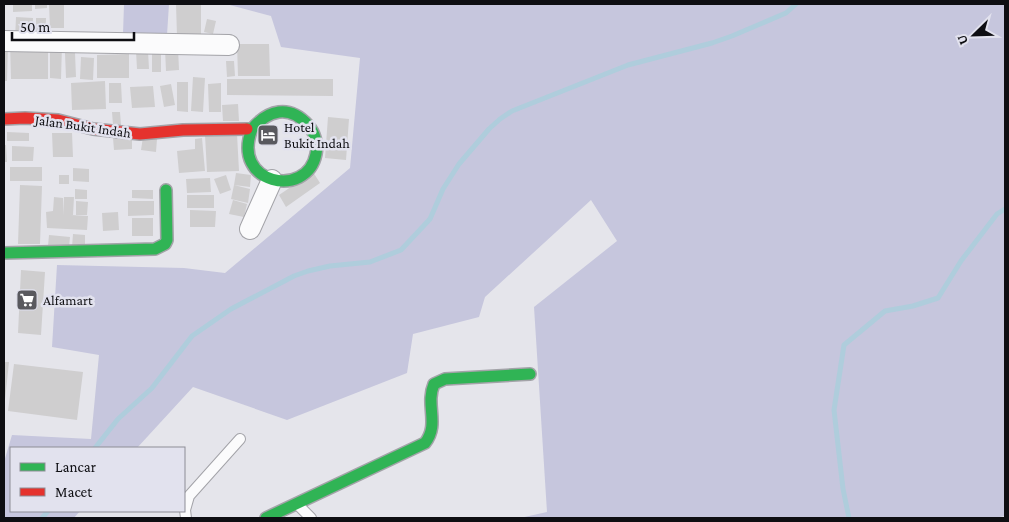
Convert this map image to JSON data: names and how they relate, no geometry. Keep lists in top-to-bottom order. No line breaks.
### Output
{"streets":{"street":["Jalan Bukit Indah"]},"places":{"hotel":["Hotel Bukit Indah"],"supermarket":["Alfamart"]},"legend":["Lancar","Macet"],"scale_bar":"50 m","north":"bottom left"}
